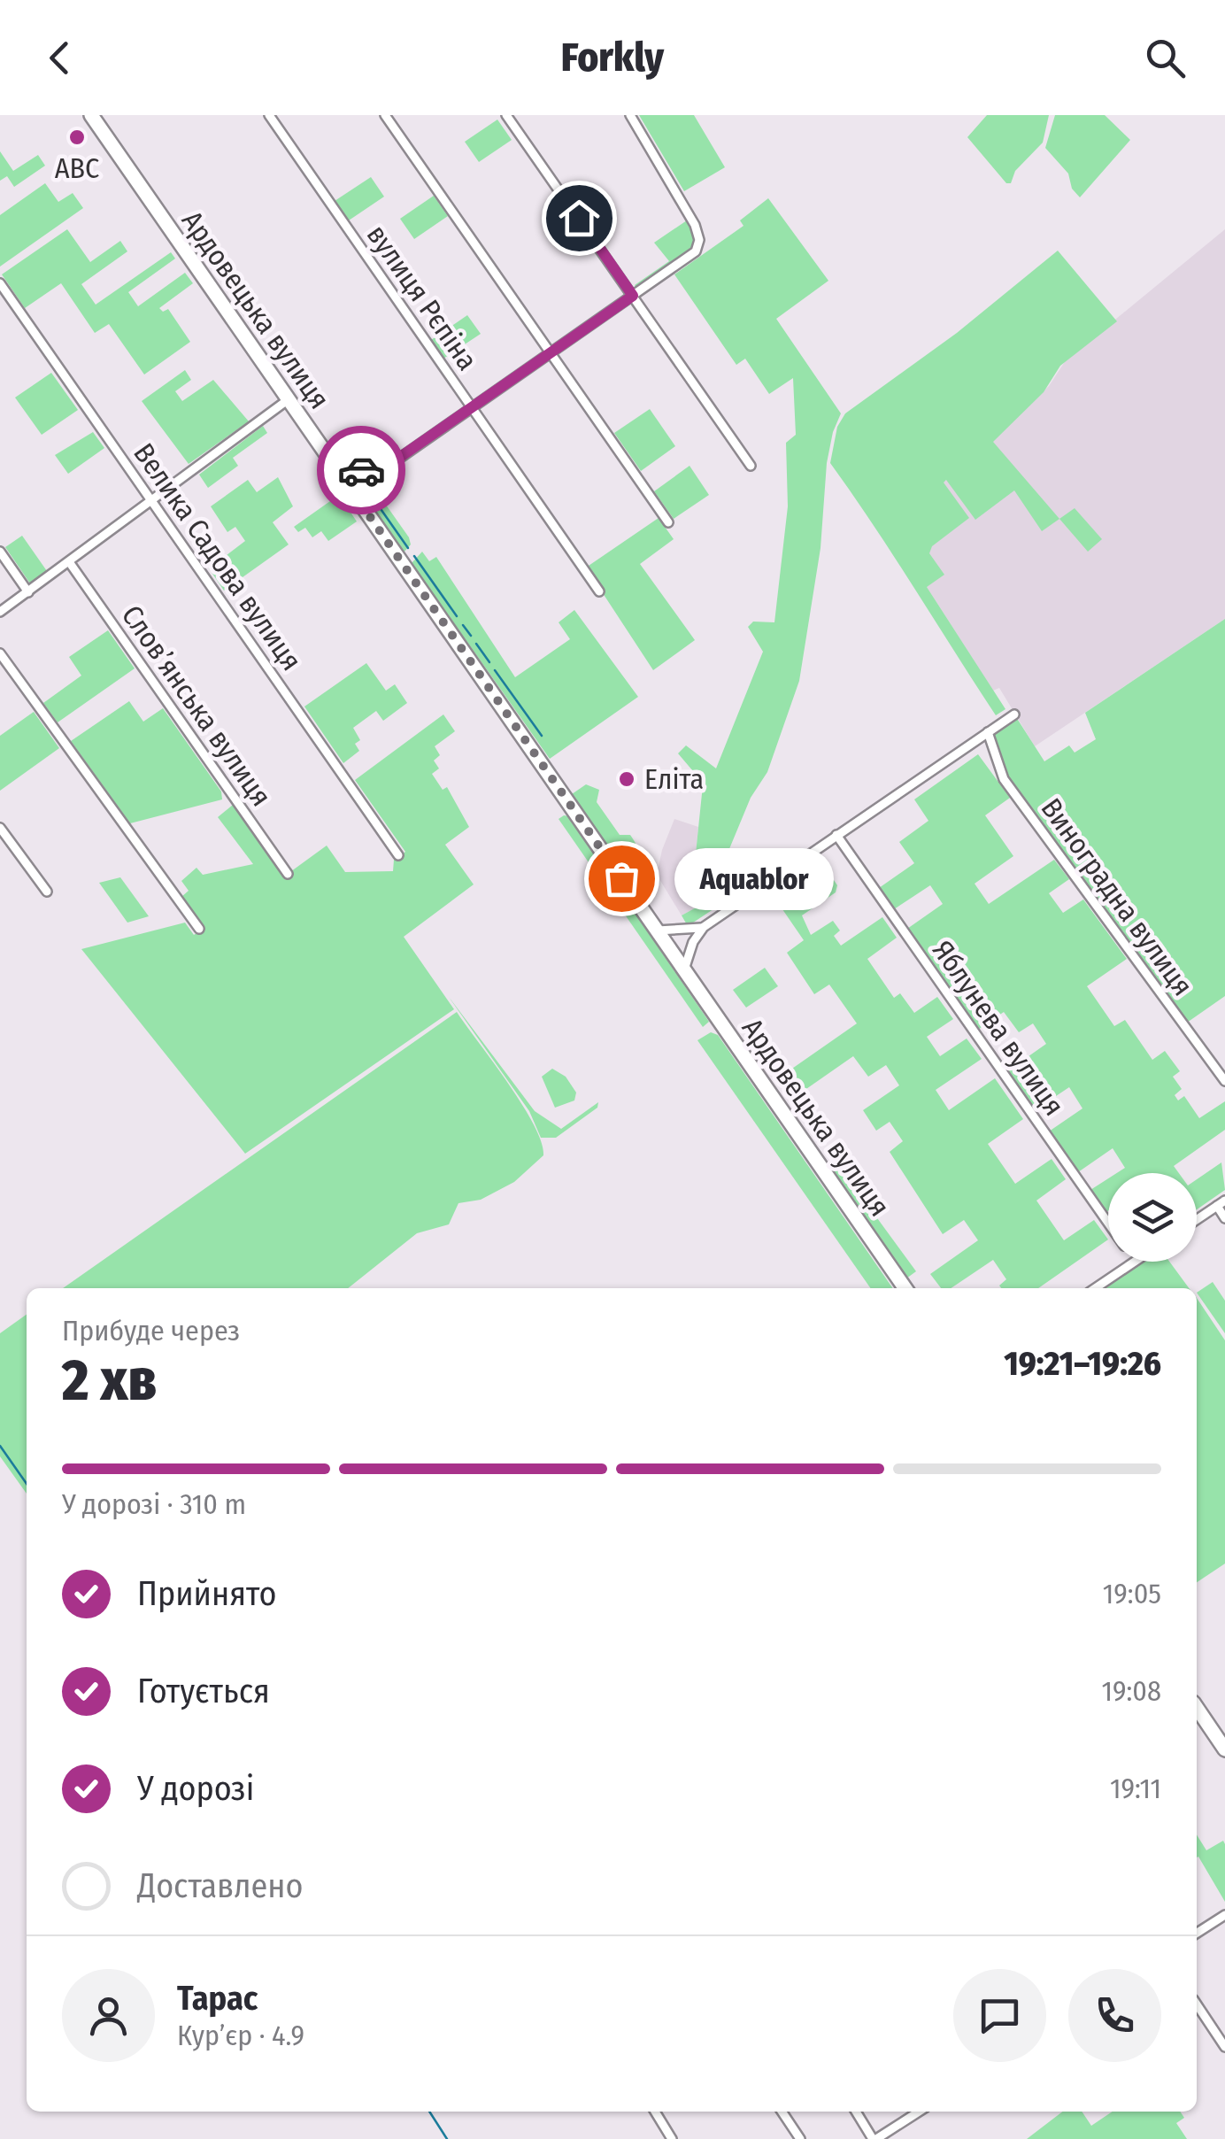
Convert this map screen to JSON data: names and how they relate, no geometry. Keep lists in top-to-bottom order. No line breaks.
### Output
{"streets":{"highway":["Ардовецька вулиця"],"street":["вулиця Рєпіна","Велика Садова вулиця","Словʼянська вулиця","Виноградна вулиця","Яблунева вулиця"]},"places":["ABC","Еліта","Aquablor"],"page":{"header":"Forkly","bubble":"Aquablor","heading":["2 хв","Прибуде через","19:21–19:26"],"panel":["Тарас","Кур’єр · 4.9"],"bar":"У дорозі · 310 m","list":[["Прийнято","19:05"],["Готується","19:08"],["У дорозі","19:11"],"Доставлено"]}}
